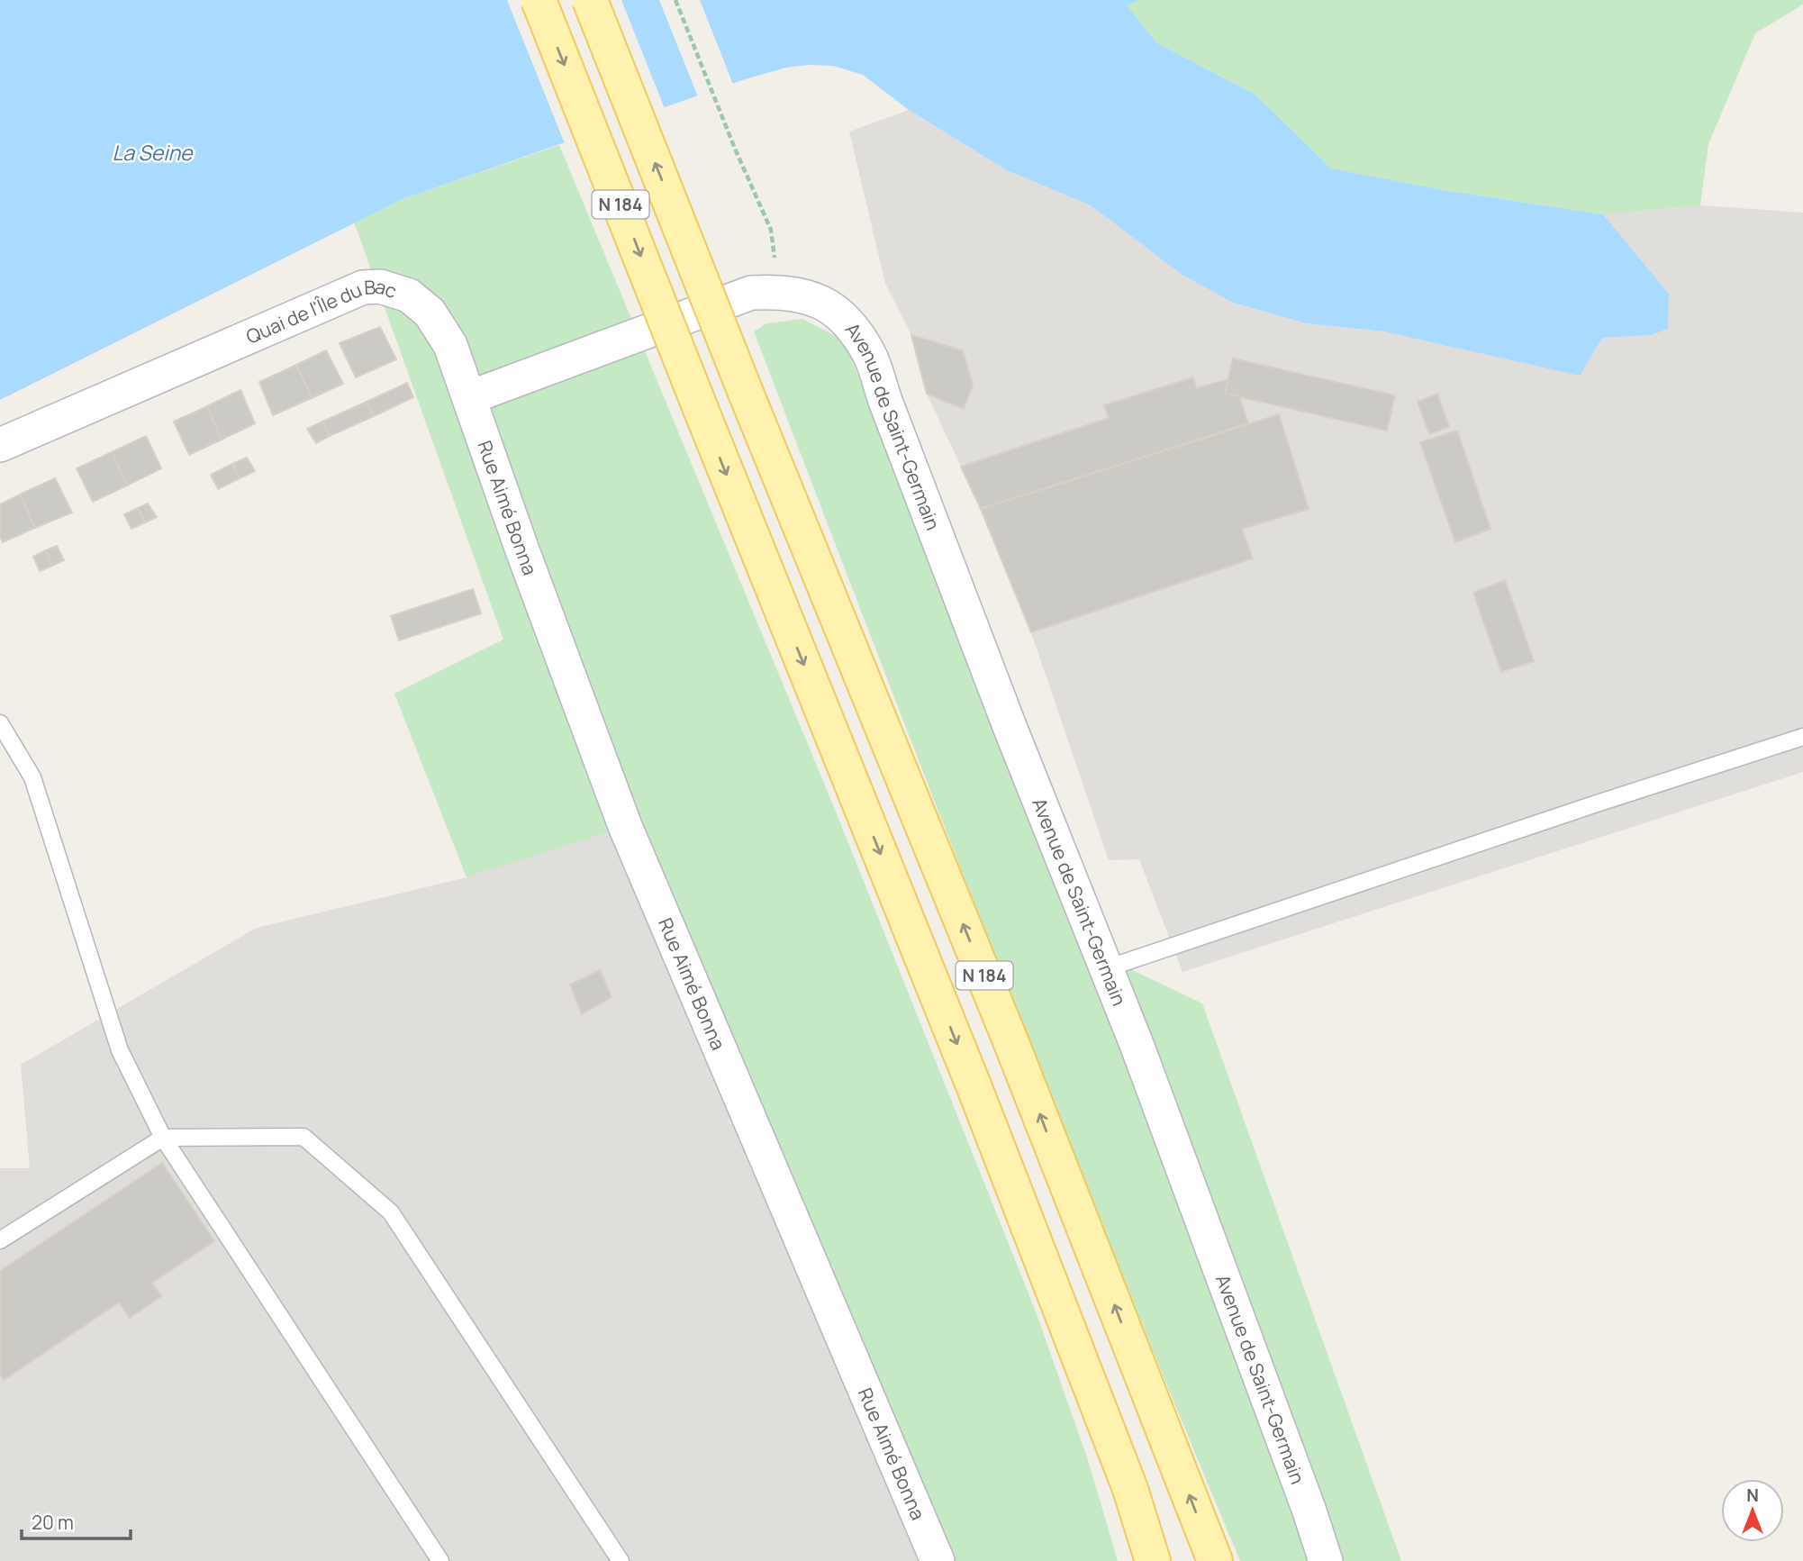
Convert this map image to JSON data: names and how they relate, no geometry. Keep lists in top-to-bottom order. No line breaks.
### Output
{"streets":{"main road":["N 184"],"street":["Quai de l'Île du Bac","Avenue de Saint-Germain","Rue Aimé Bonna"]},"crossings":[["Quai de l'Île du Bac","Rue Aimé Bonna"]],"water":["La Seine"],"scale_bar":"20 m","north":"top"}
